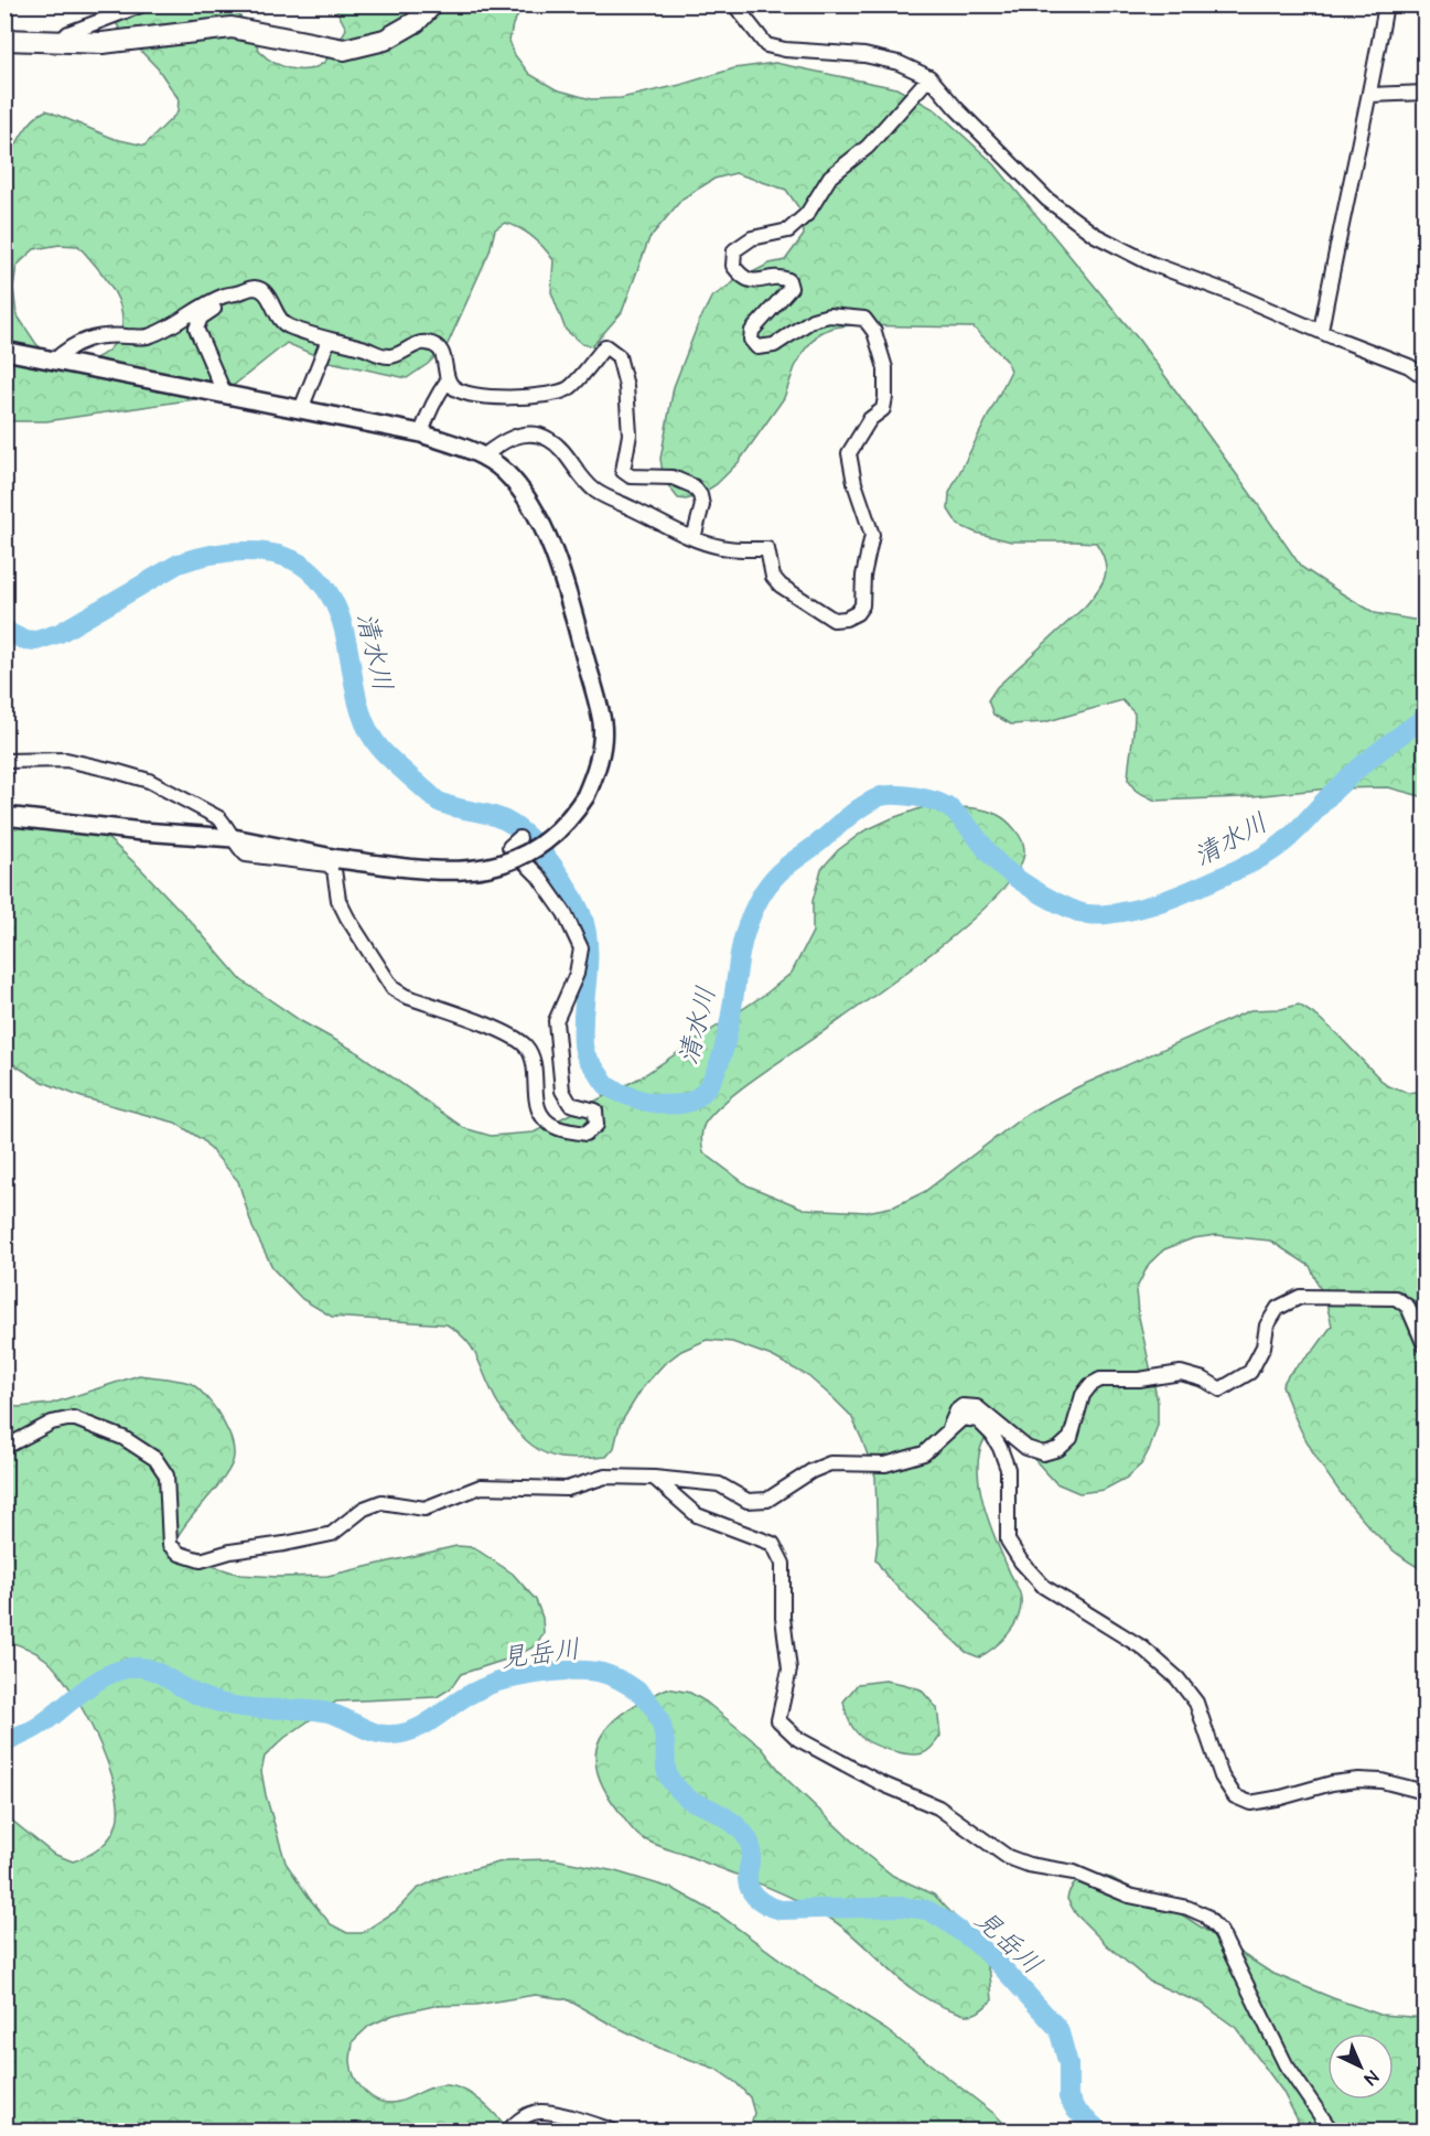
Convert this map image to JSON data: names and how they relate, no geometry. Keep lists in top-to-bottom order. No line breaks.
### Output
{"water":["清水川","見岳川"],"north":"bottom right"}
